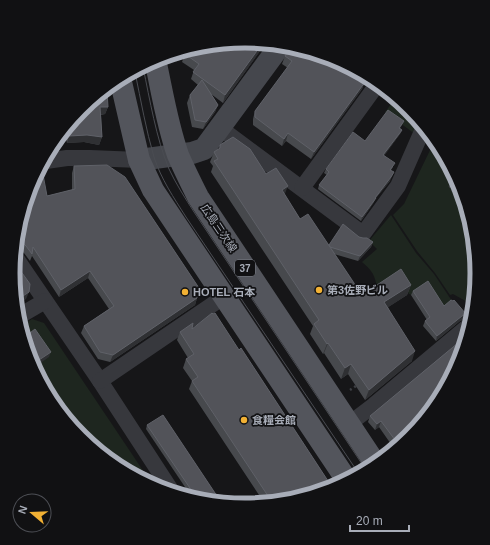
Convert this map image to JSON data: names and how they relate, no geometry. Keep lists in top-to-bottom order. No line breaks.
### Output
{"streets":{"main road":["広島三次線","37"]},"places":["第3佐野ビル","HOTEL 石本","食糧会館"],"scale_bar":"20 m","north":"left"}
